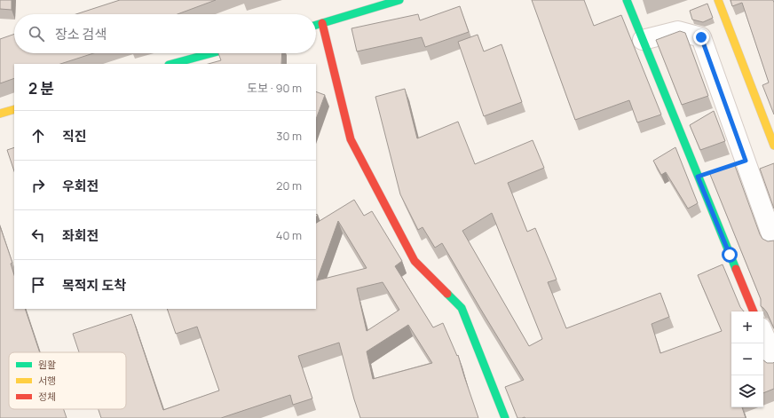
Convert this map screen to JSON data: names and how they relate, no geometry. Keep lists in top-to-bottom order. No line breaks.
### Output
{"legend":["원활","서행","정체"],"page":{"search":"장소 검색","heading":["2 분","도보 · 90 m"],"list":[["직진","30 m"],["우회전","20 m"],["좌회전","40 m"],"목적지 도착"],"map_buttons":["+","−"]}}
